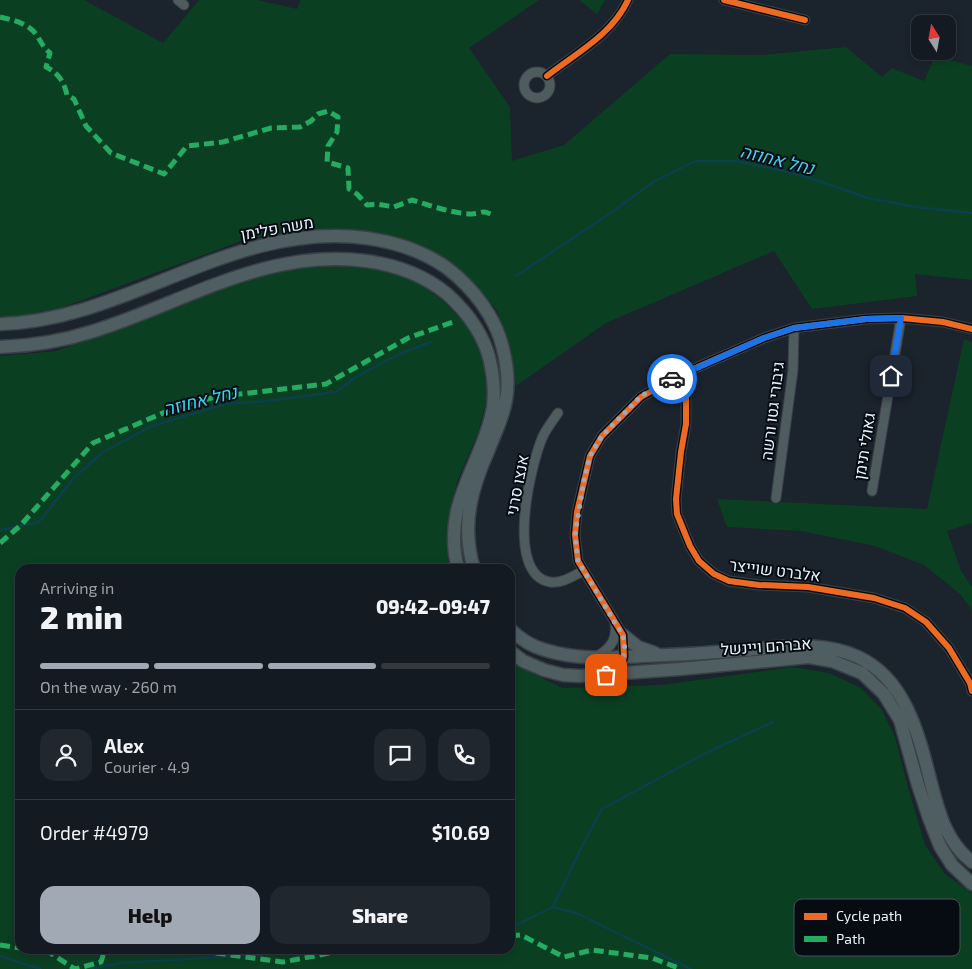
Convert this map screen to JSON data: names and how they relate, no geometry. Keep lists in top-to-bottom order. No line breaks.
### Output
{"streets":{"main road":["משה פלימן","אברהם ויינשל"],"street":["גיבורי גטו ורשה","גאולי תימן","אנצו סרני","אלברט שוייצר"]},"water":["נחל אחוזה"],"legend":["Cycle path","Path"],"north":"top","page":{"heading":["2 min","Arriving in","09:42–09:47"],"panel":["Alex","Courier · 4.9","Order #4979","$10.69"],"bar":"On the way · 260 m","buttons":["Help","Share"]}}
